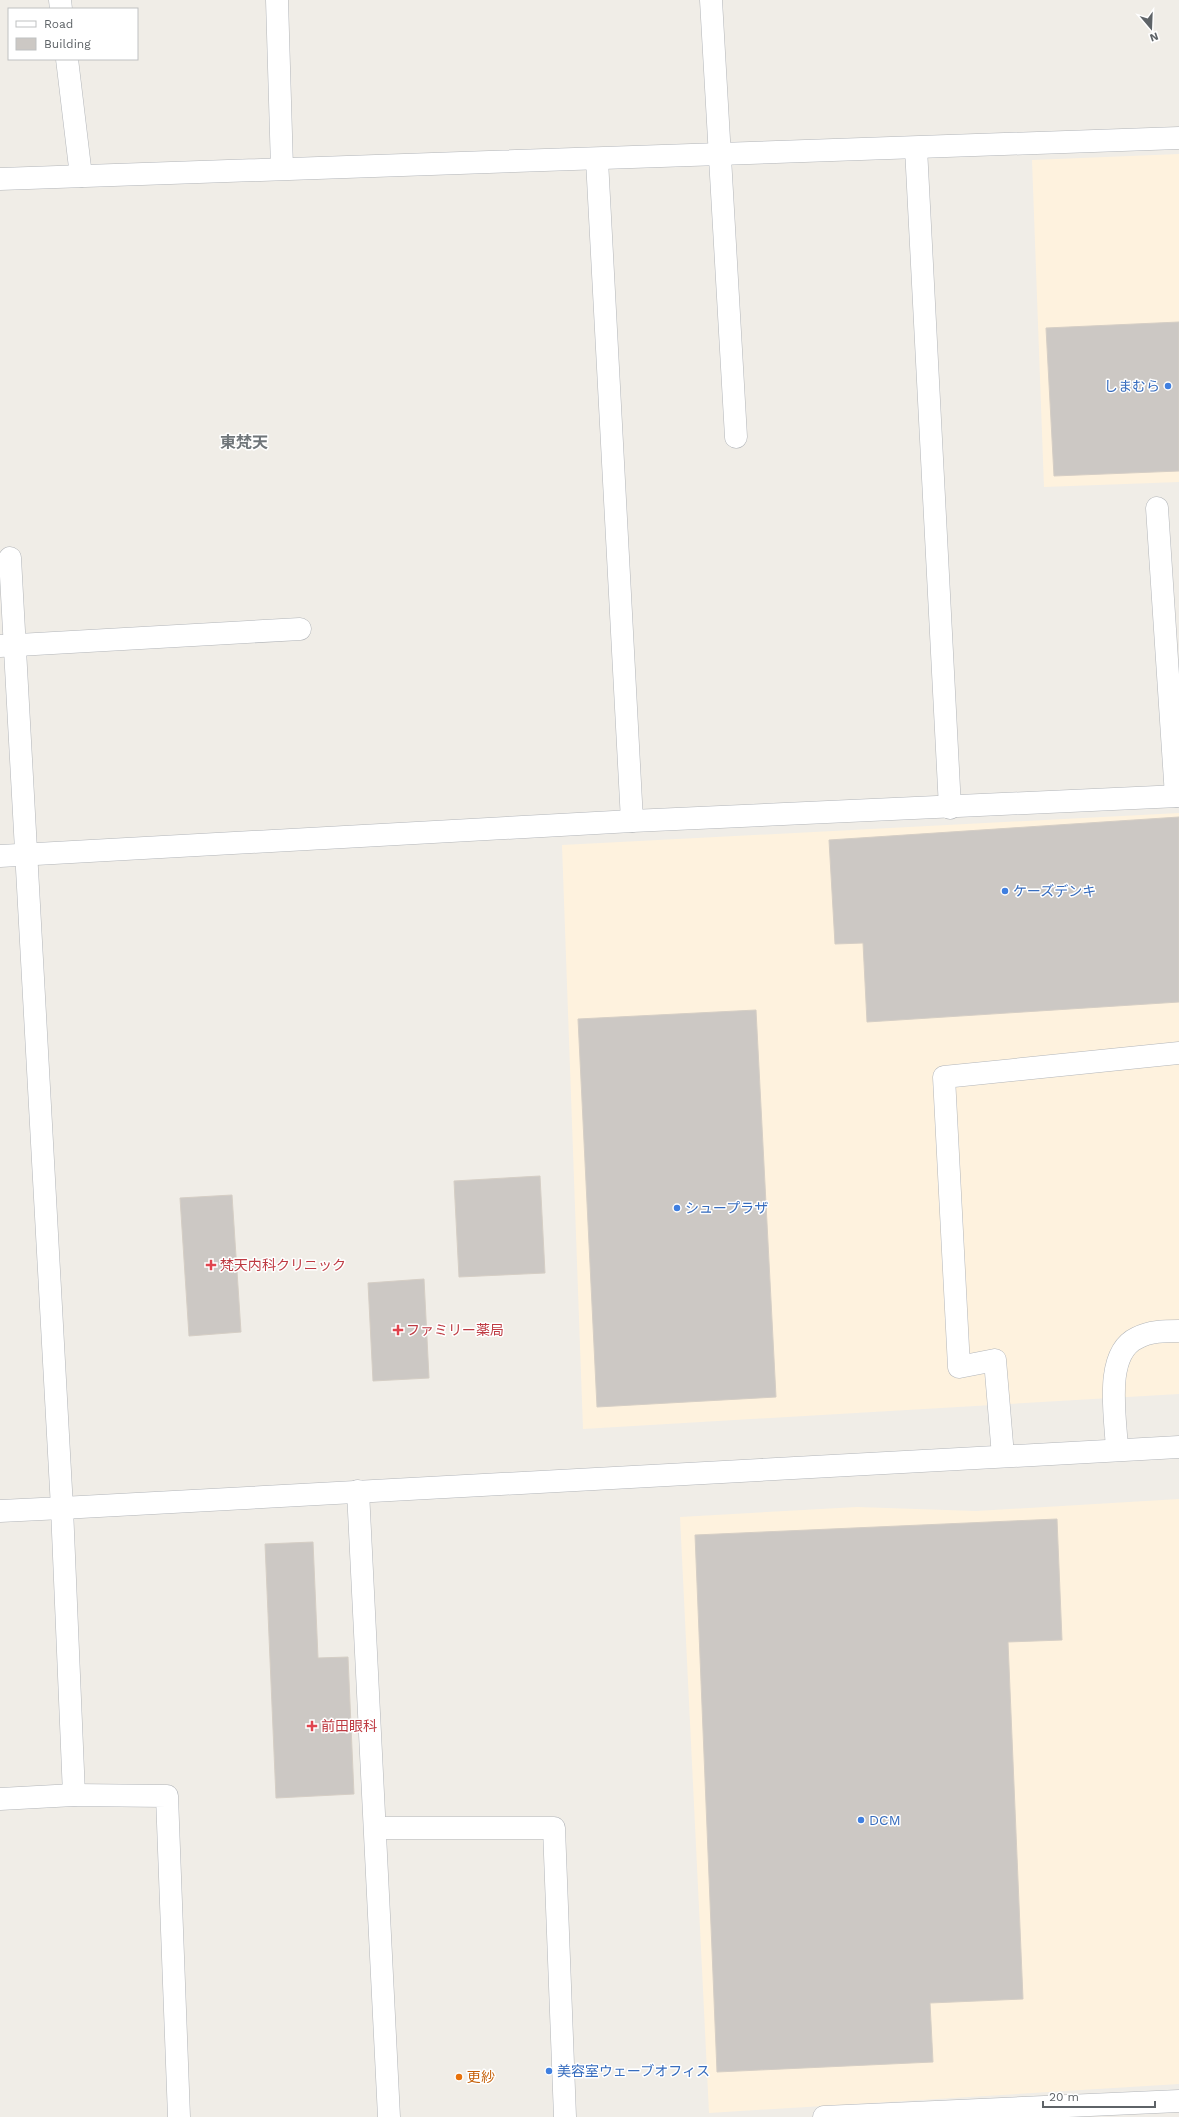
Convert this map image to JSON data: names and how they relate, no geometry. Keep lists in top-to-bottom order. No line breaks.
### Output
{"districts":["東梵天"],"places":{"other":["しまむら","ケーズデンキ","シュープラザ","DCM","美容室ウェーブオフィス","更紗"],"health":["梵天内科クリニック","ファミリー薬局","前田眼科"]},"legend":["Road","Building"],"scale_bar":"20 m","north":"bottom"}
